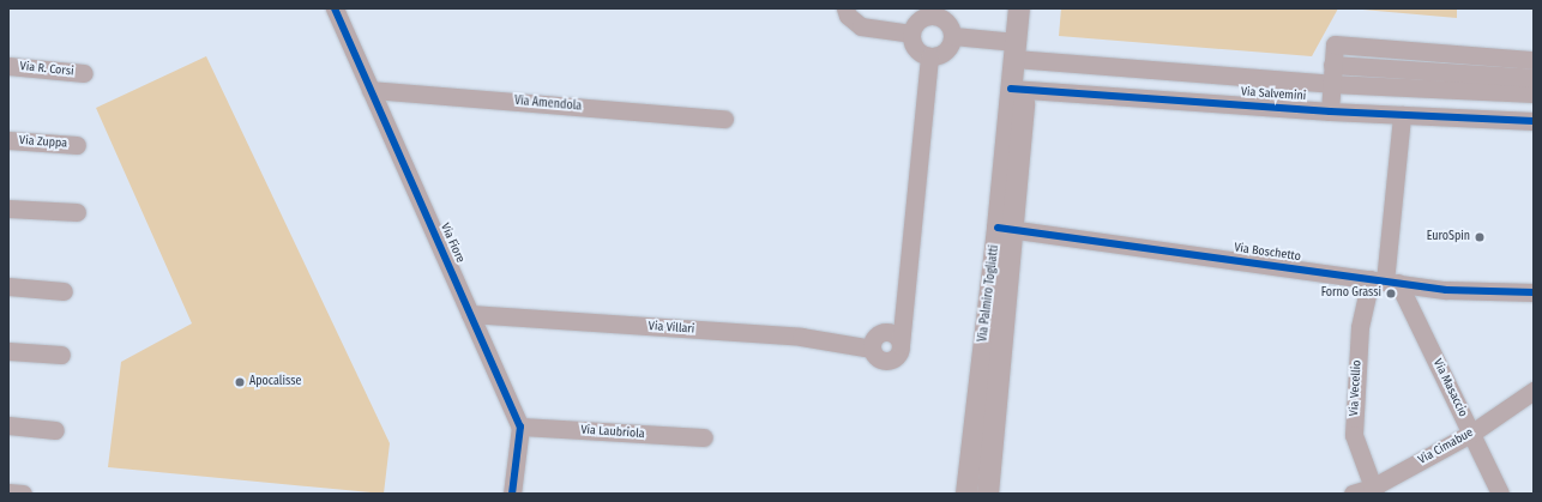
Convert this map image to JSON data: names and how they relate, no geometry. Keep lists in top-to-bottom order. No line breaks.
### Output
{"streets":{"street":["Via R. Corsi","Via Salvemini","Via Amendola","Via Zuppa","Via Fiore","Via Boschetto","Via Palmiro Togliatti","Via Villari","Via Vecellio","Via Masaccio","Via Laubriola","Via Cimabue"]},"crossings":[["Via Salvemini","Via Palmiro Togliatti"],["Via Salvemini","Via Villari"],["Via Salvemini","Via Vecellio"],["Via Amendola","Via Fiore"],["Via Fiore","Via Villari"],["Via Fiore","Via Laubriola"],["Via Boschetto","Via Palmiro Togliatti"],["Via Boschetto","Via Vecellio"],["Via Boschetto","Via Masaccio"],["Via Vecellio","Via Masaccio"],["Via Vecellio","Via Cimabue"],["Via Masaccio","Via Cimabue"]],"places":["EuroSpin","Forno Grassi","Apocalisse"]}
